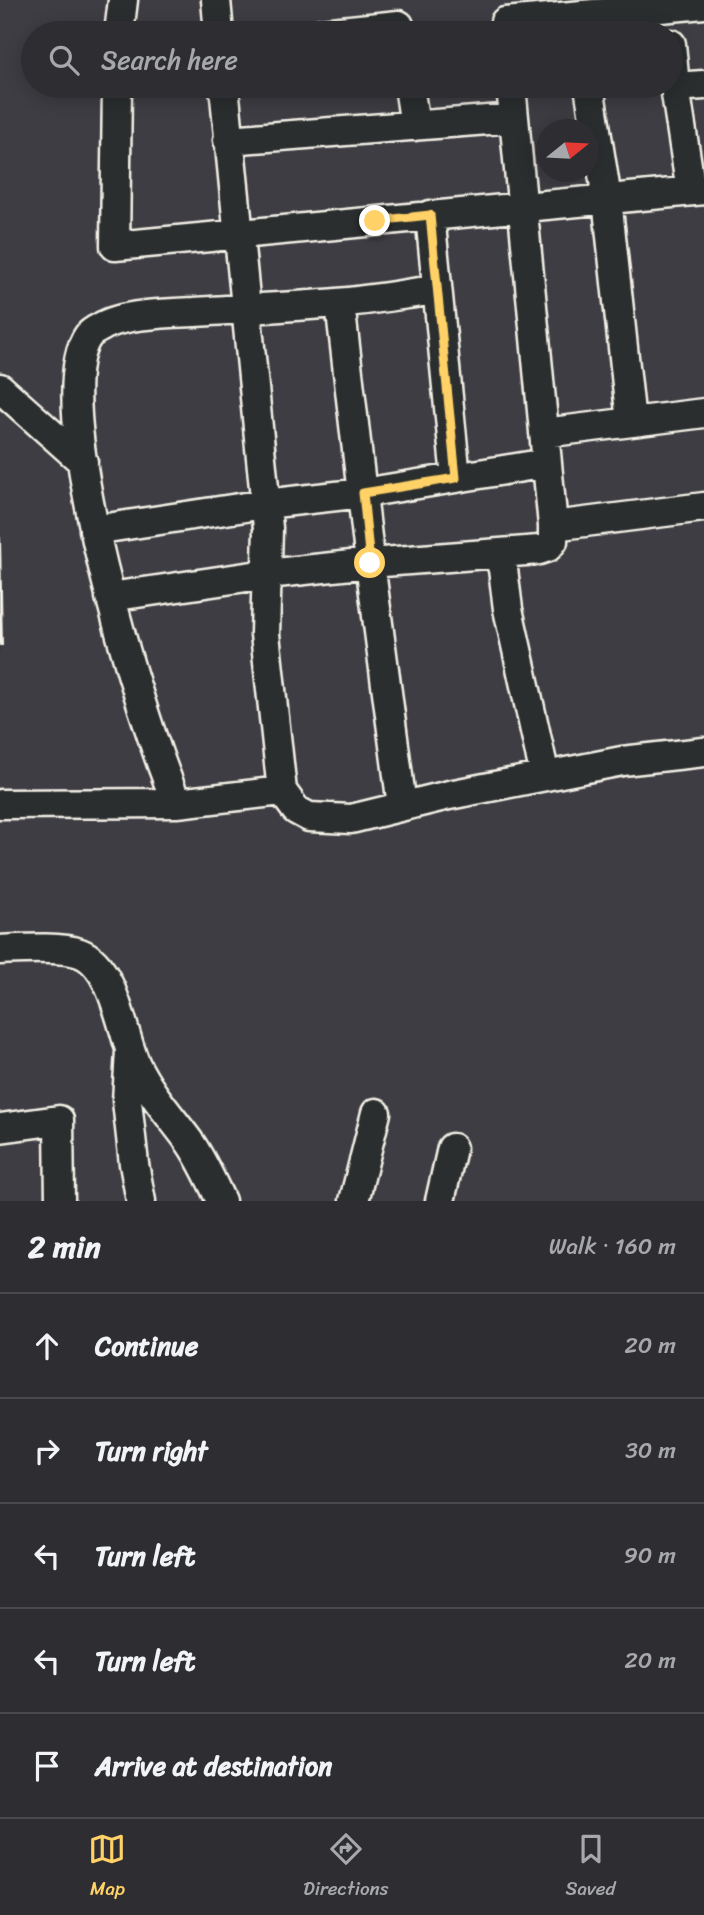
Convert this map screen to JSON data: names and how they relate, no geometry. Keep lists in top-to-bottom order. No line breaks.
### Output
{"north":"right","page":{"search":"Search here","heading":["2 min","Walk · 160 m"],"list":[["Continue","20 m"],["Turn right","30 m"],["Turn left","90 m"],["Turn left","20 m"],"Arrive at destination"],"nav":["Map","Directions","Saved"]}}
